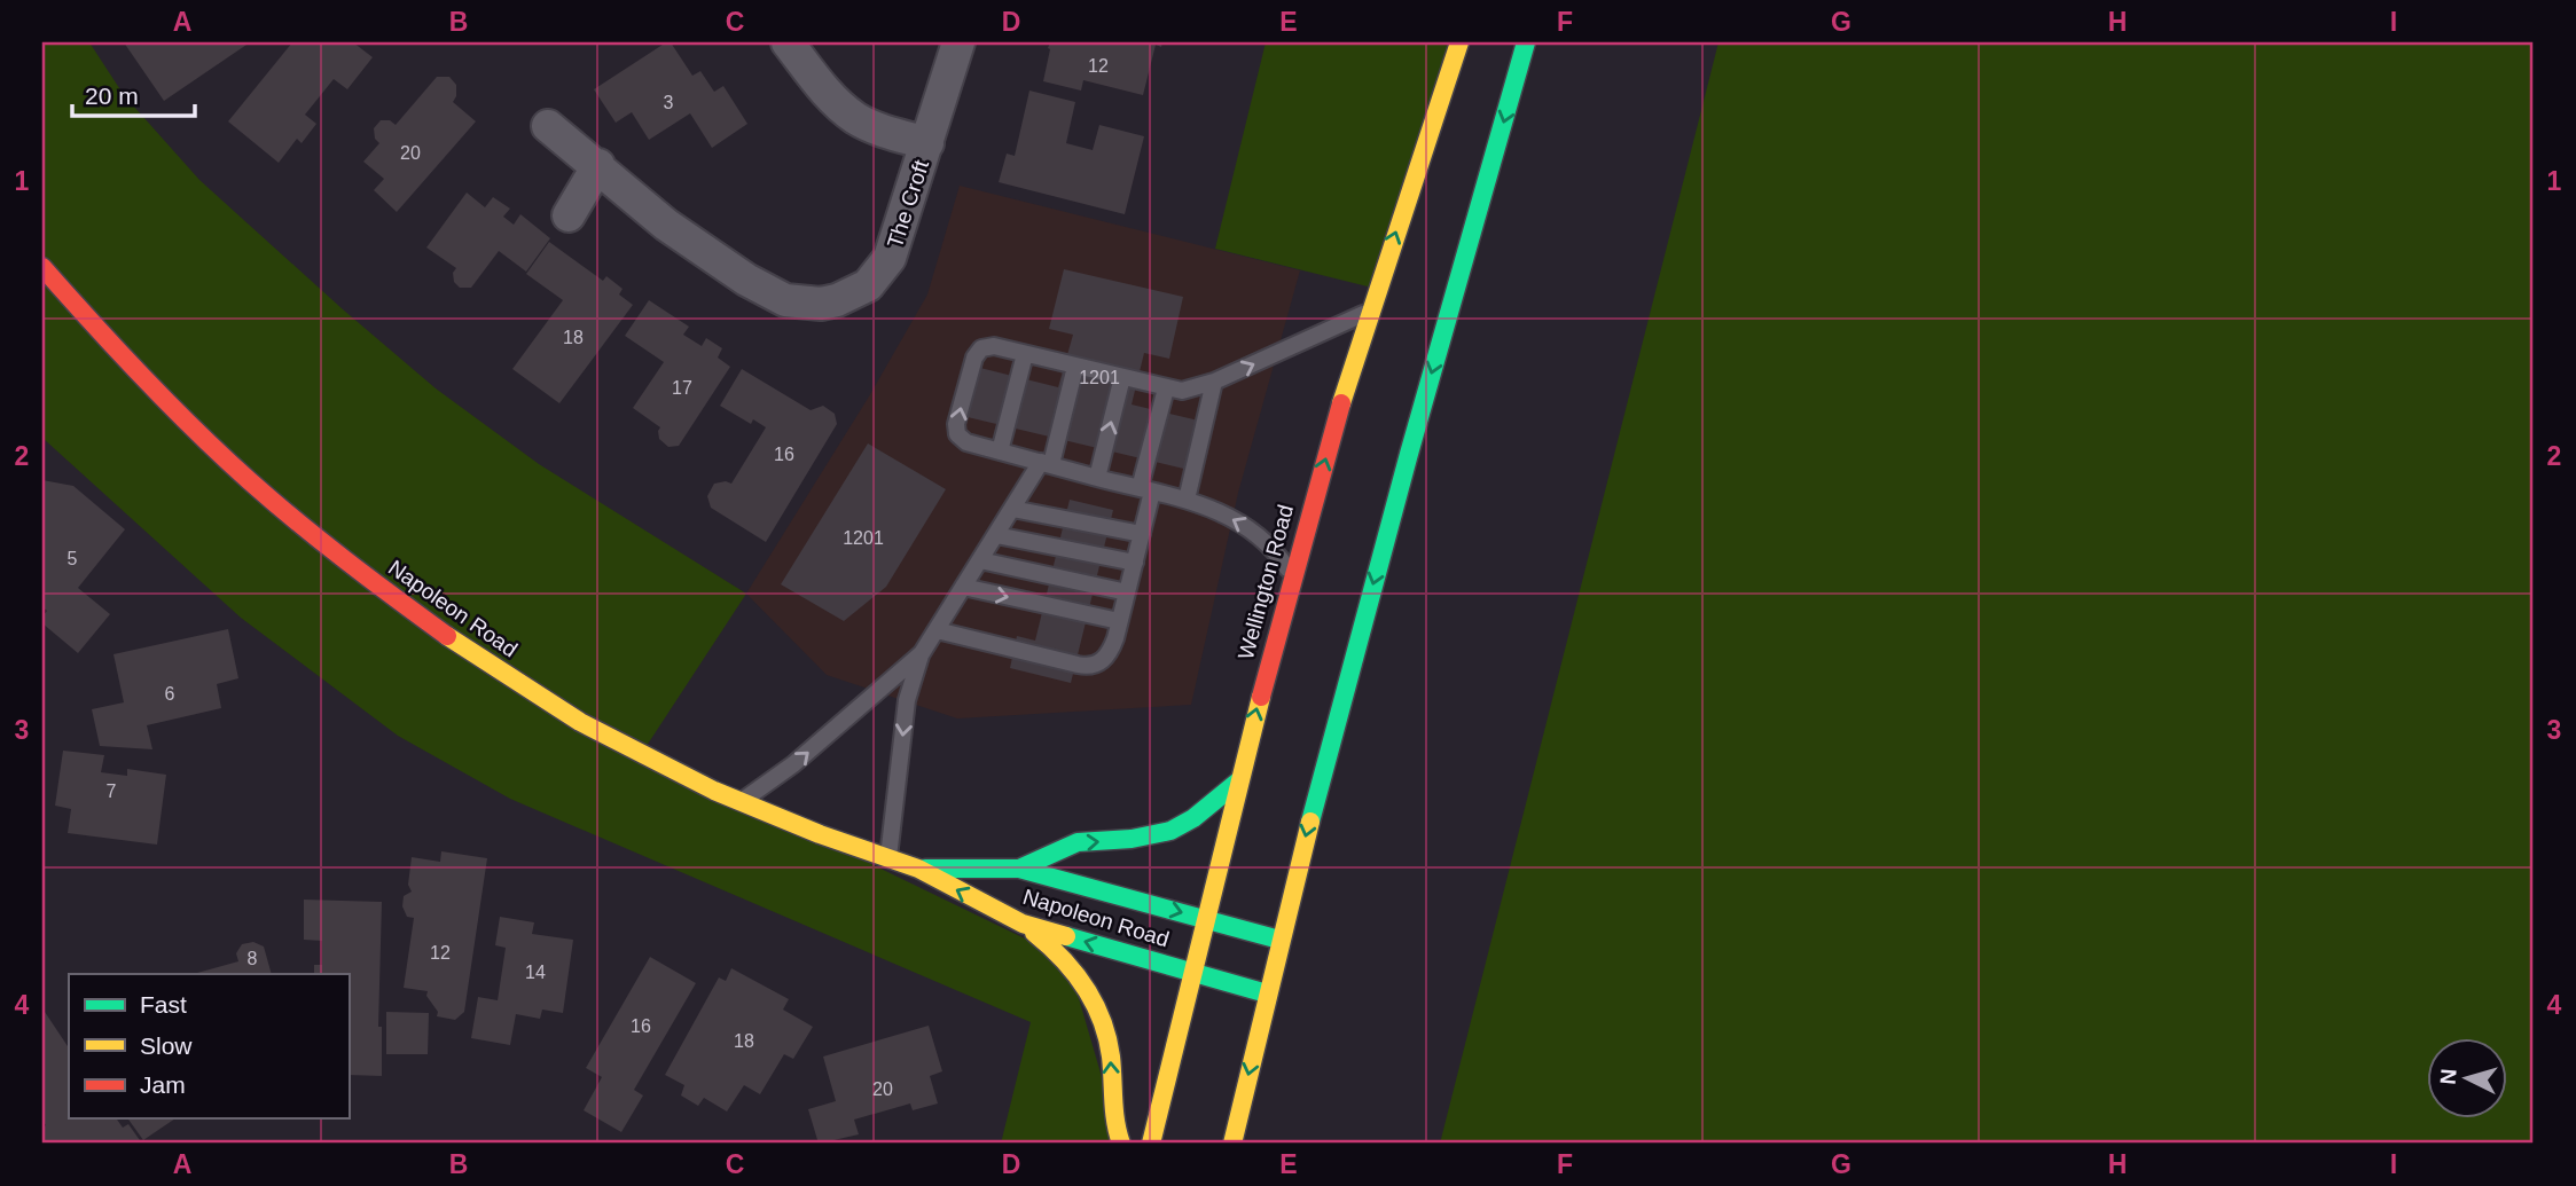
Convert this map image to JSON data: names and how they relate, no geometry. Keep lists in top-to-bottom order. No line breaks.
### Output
{"streets":{"main road":["Wellington Road","Napoleon Road"],"street":["The Croft"]},"crossings":[["Wellington Road","Napoleon Road"]],"house_numbers":["12","3","20","18","1201","17","16","1201","5","6","7","12","8","14","16","18","20"],"legend":["Fast","Slow","Jam"],"scale_bar":"20 m","north":"left","grid":{"columns":["A","B","C","D","E","F","G","H","I"],"rows":["1","2","3","4"]}}
